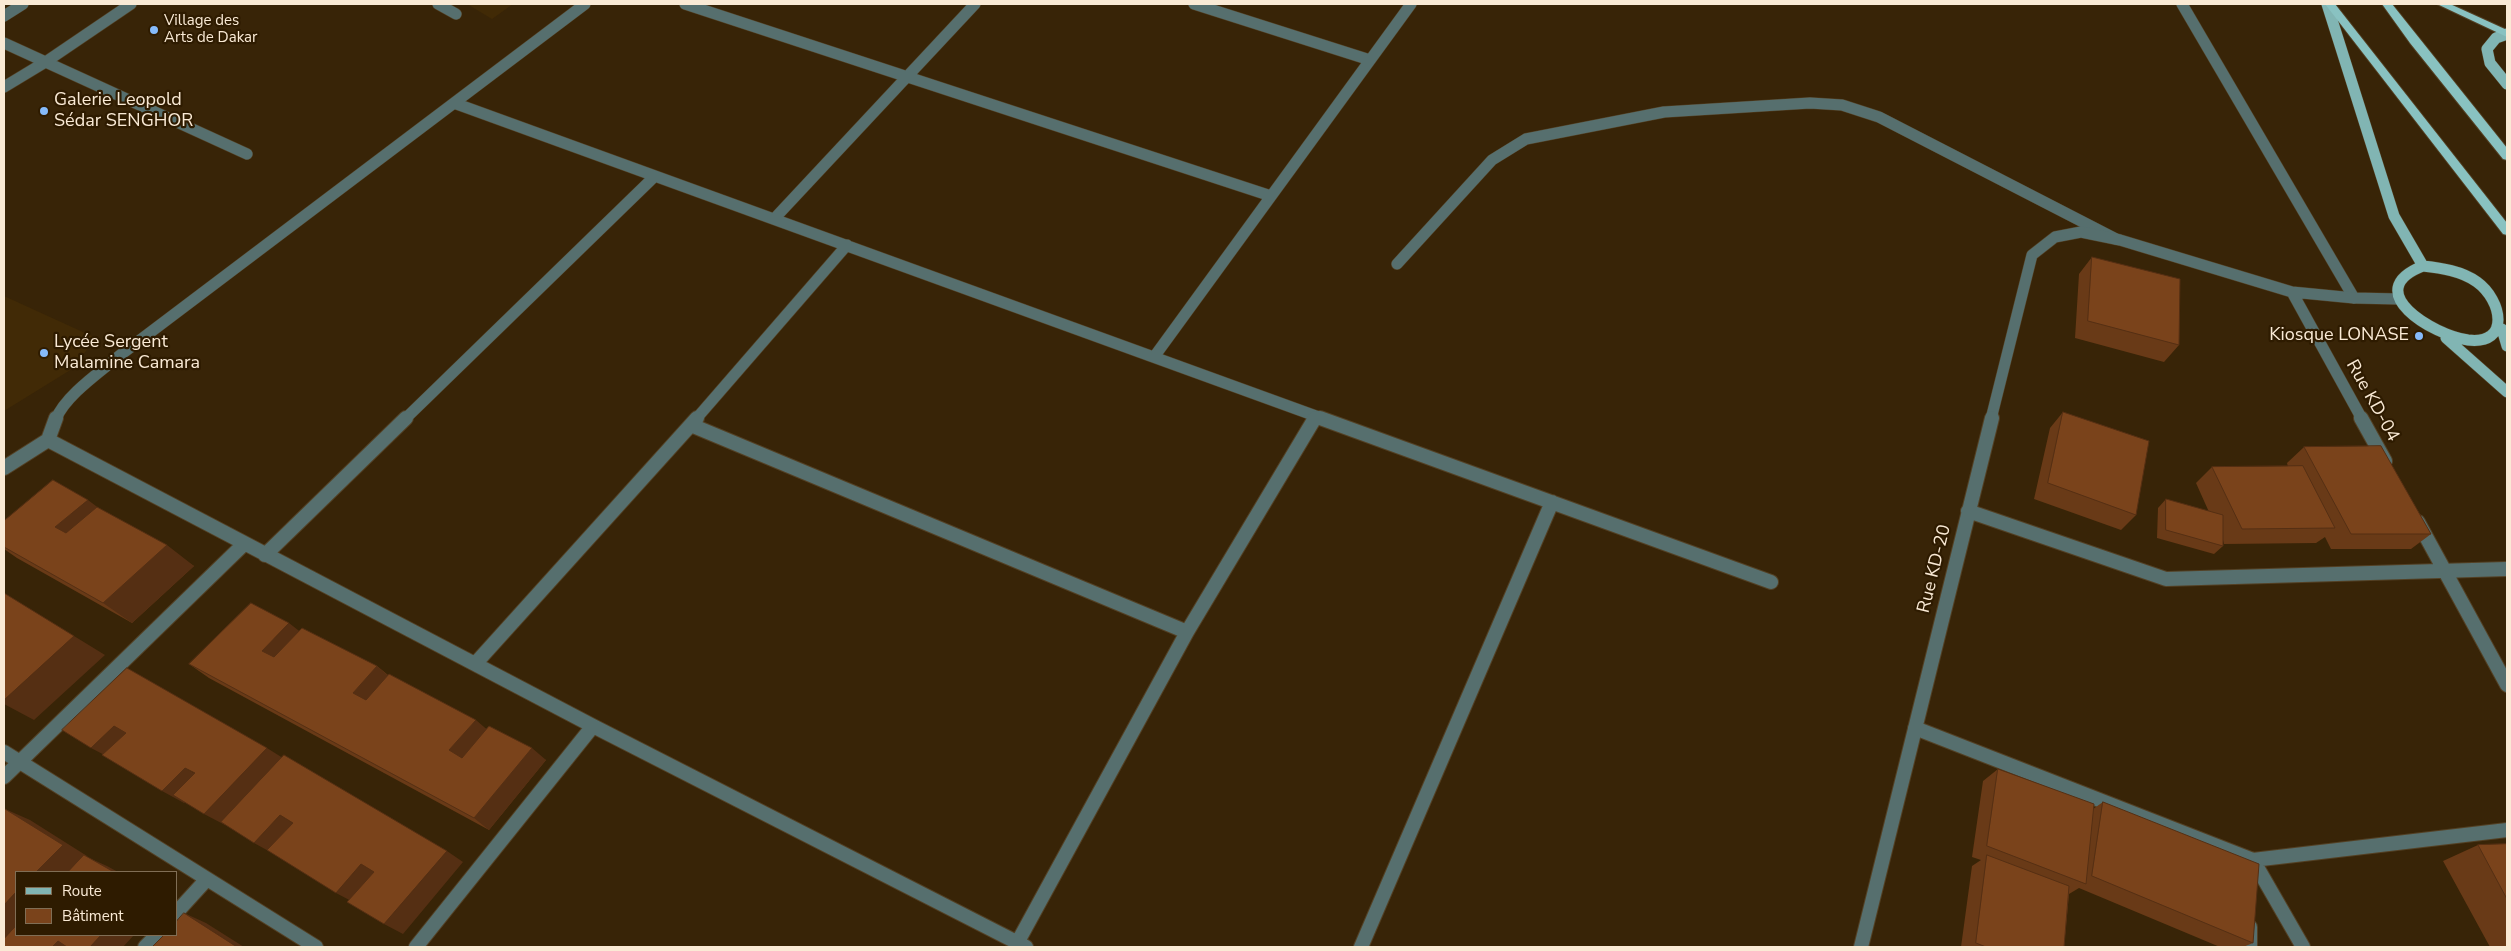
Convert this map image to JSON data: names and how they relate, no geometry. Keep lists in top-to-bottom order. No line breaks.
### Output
{"streets":{"street":["Rue KD-04","Rue KD-20"]},"places":["Village des Arts de Dakar","Galerie Leopold Sédar SENGHOR","Kiosque LONASE","Lycée Sergent Malamine Camara"],"legend":["Route","Bâtiment"]}
